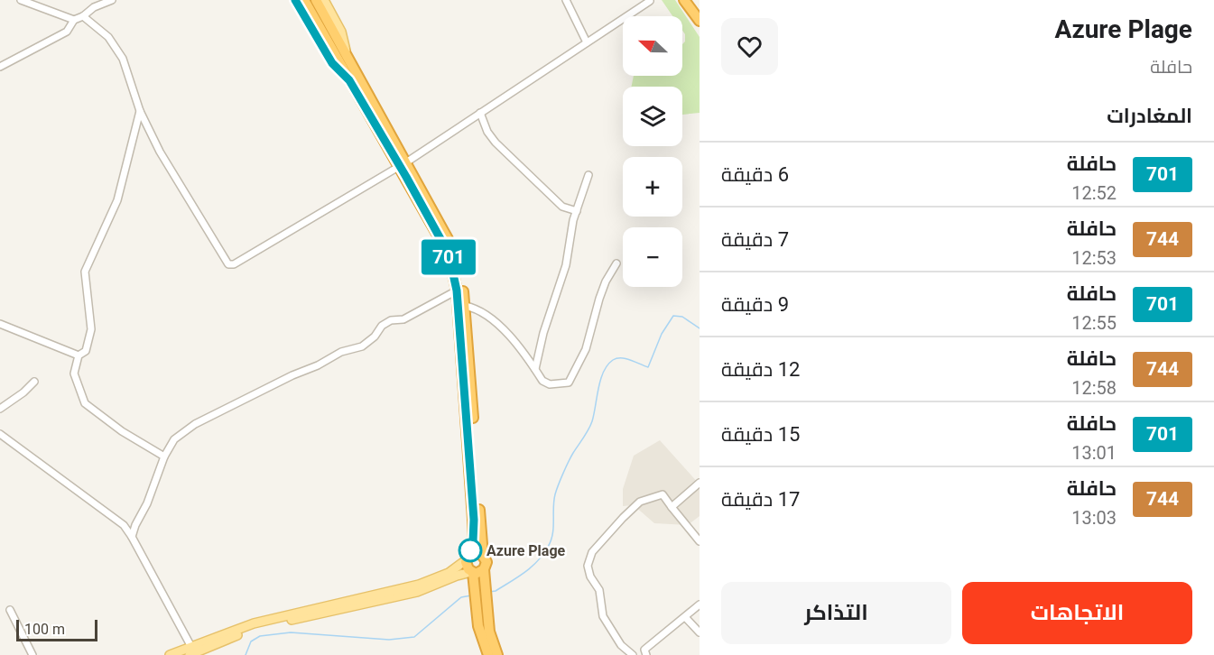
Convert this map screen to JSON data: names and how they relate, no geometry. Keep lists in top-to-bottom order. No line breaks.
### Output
{"places":["Azure Plage"],"lines":["bus line 701"],"scale_bar":"100 m","north":"left","page":{"heading":[["Azure Plage","حافلة"],"المغادرات"],"on_map":"701","map_buttons":["+","−"],"list":[{"mark":"701","name":"حافلة","note":"12:52","value":"6 دقيقة"},{"mark":"744","name":"حافلة","note":"12:53","value":"7 دقيقة"},{"mark":"701","name":"حافلة","note":"12:55","value":"9 دقيقة"},{"mark":"744","name":"حافلة","note":"12:58","value":"12 دقيقة"},{"mark":"701","name":"حافلة","note":"13:01","value":"15 دقيقة"},{"mark":"744","name":"حافلة","note":"13:03","value":"17 دقيقة"}],"buttons":["الاتجاهات","التذاكر"],"scale":"100 m"}}
